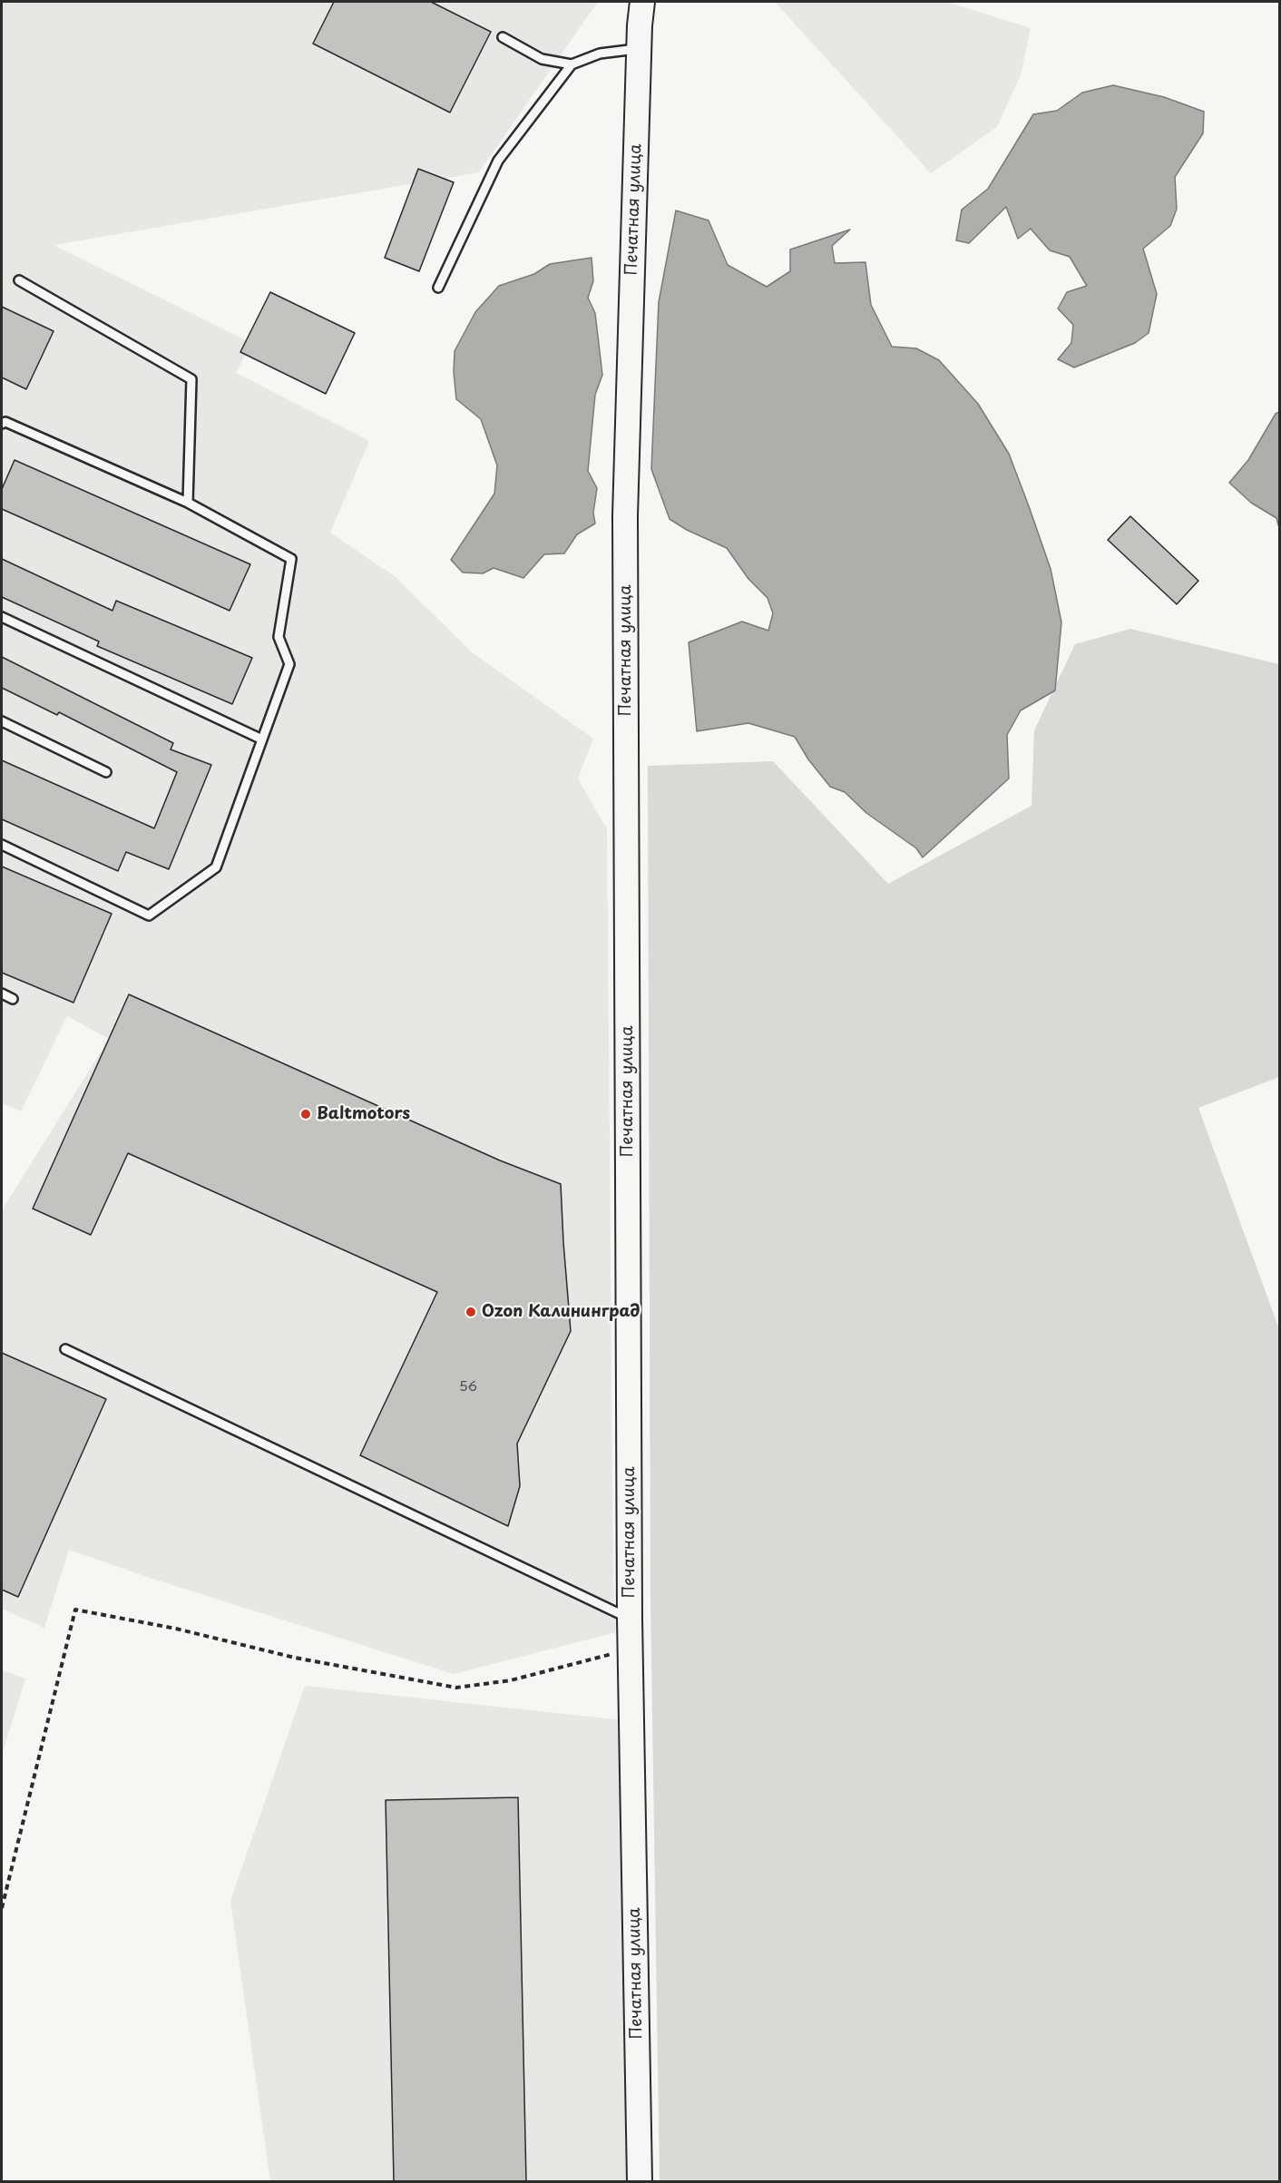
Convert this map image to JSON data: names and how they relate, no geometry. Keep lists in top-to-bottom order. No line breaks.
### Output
{"streets":{"street":["Печатная улица"]},"places":["Baltmotors","Ozon Калининград"],"house_numbers":["56"]}
